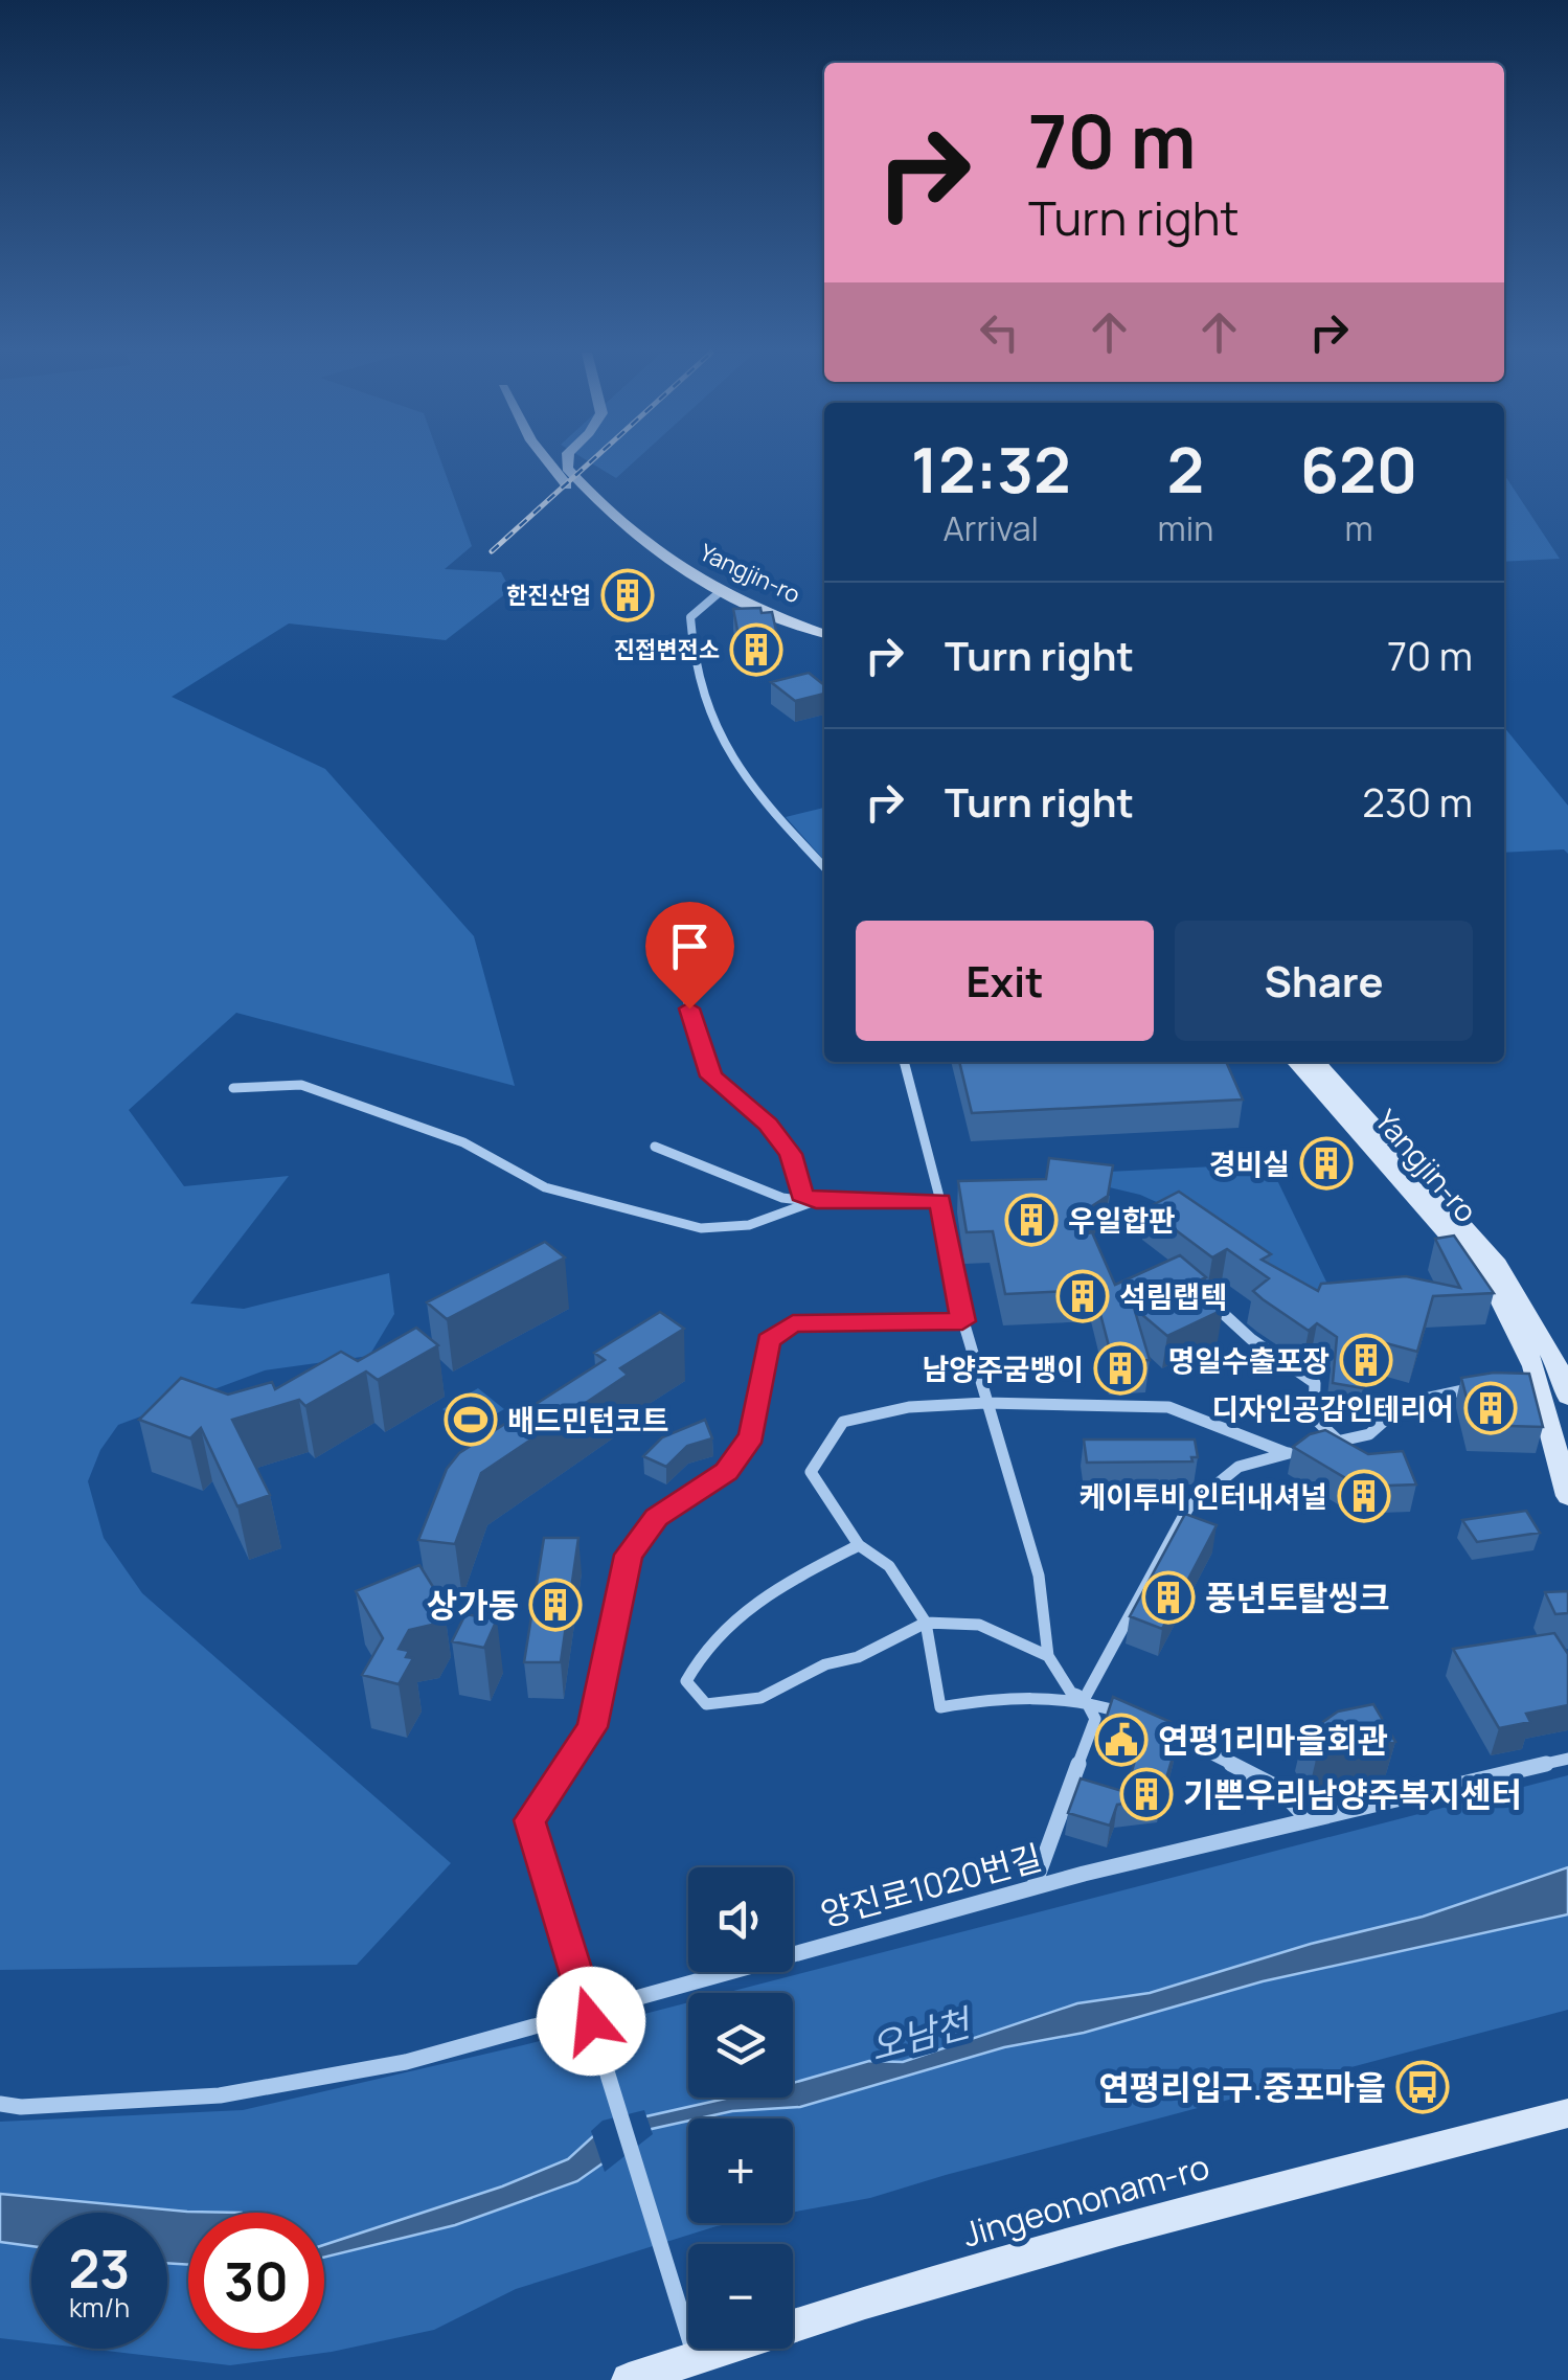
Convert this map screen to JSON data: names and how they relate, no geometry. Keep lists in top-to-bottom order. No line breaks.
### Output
{"streets":{"main road":["Yangjin-ro","Jingeononam-ro"],"street":["양진로1020번길"]},"water":["오남천"],"places":{"building":["한진산업","진접변전소","경비실","우일합판","석림랩텍","명일수출포장","남양주굼뱅이","디자인공감인테리어","케이투비 인터내셔널","풍년토탈씽크","상가동","기쁜우리남양주복지센터"],"sports":["배드민턴코트"],"public building":["연평1리마을회관"],"bus stop":["연평리입구.중포마을"]},"page":{"turn":["70 m","Turn right"],"eta":["12:32","Arrival","2","min","620","m"],"list":[{"name":"Turn right","value":"70 m"},{"name":"Turn right","value":"230 m"}],"buttons":["Exit","Share"],"map_buttons":["+","−"],"speed":"23 km/h","limit":"30"}}
